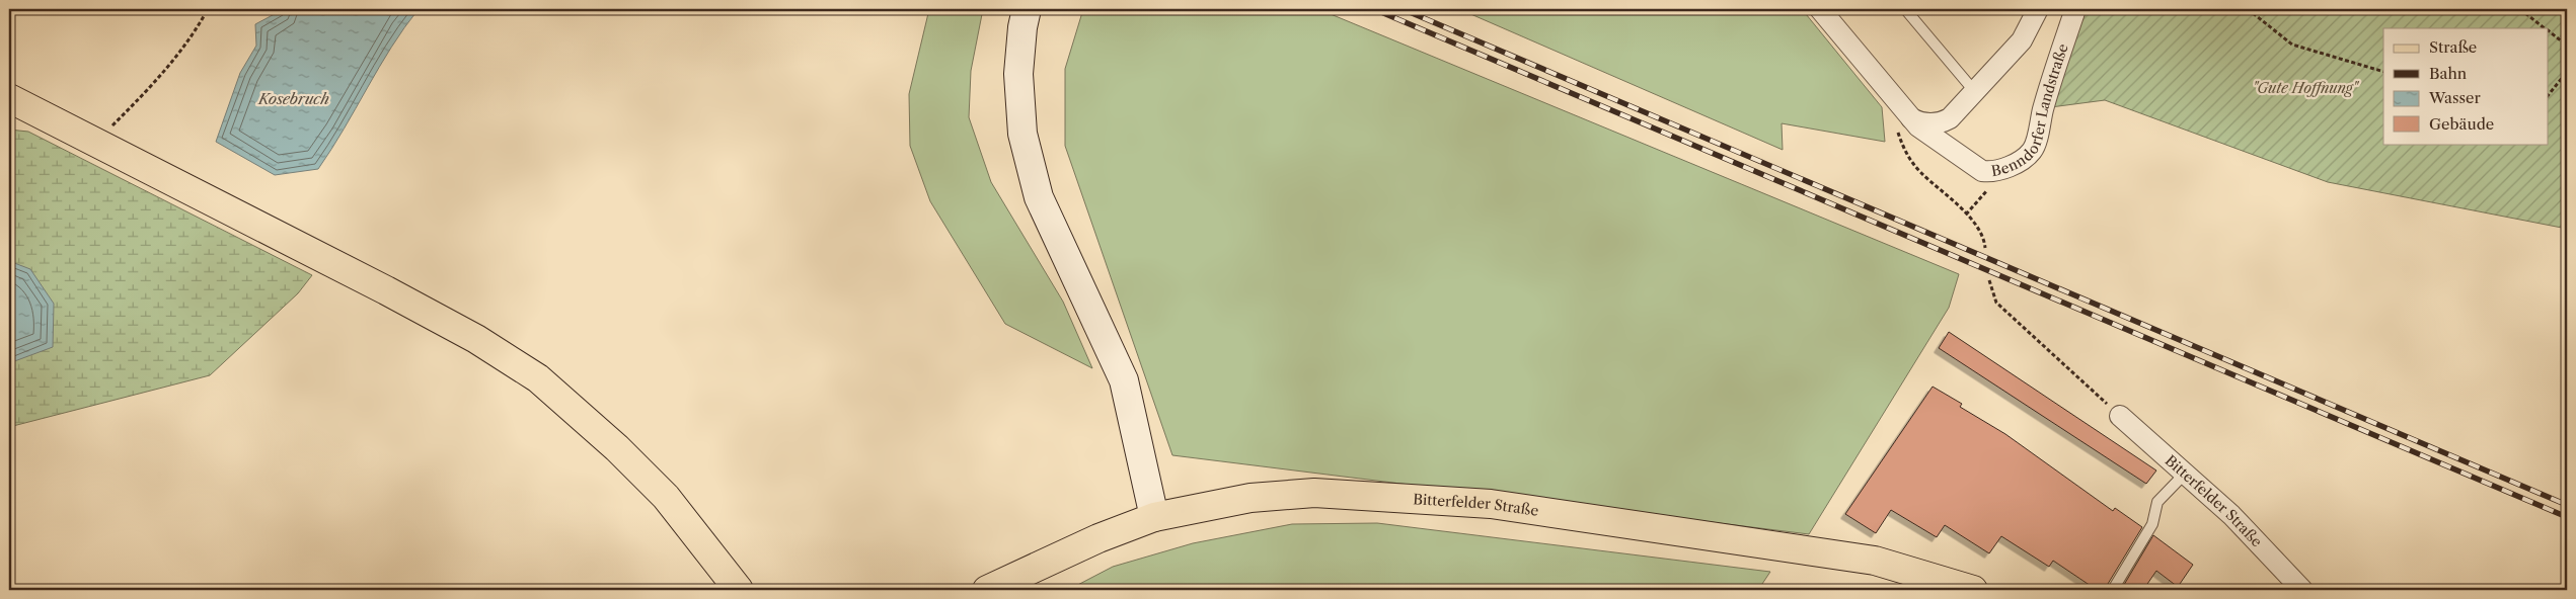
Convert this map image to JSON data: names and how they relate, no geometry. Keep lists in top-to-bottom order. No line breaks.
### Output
{"streets":{"main road":["Bitterfelder Straße"],"street":["Benndorfer Landstraße"]},"water":["Kosebruch"],"parks":["\"Gute Hoffnung\""],"legend":["Straße","Bahn","Wasser","Gebäude"]}
